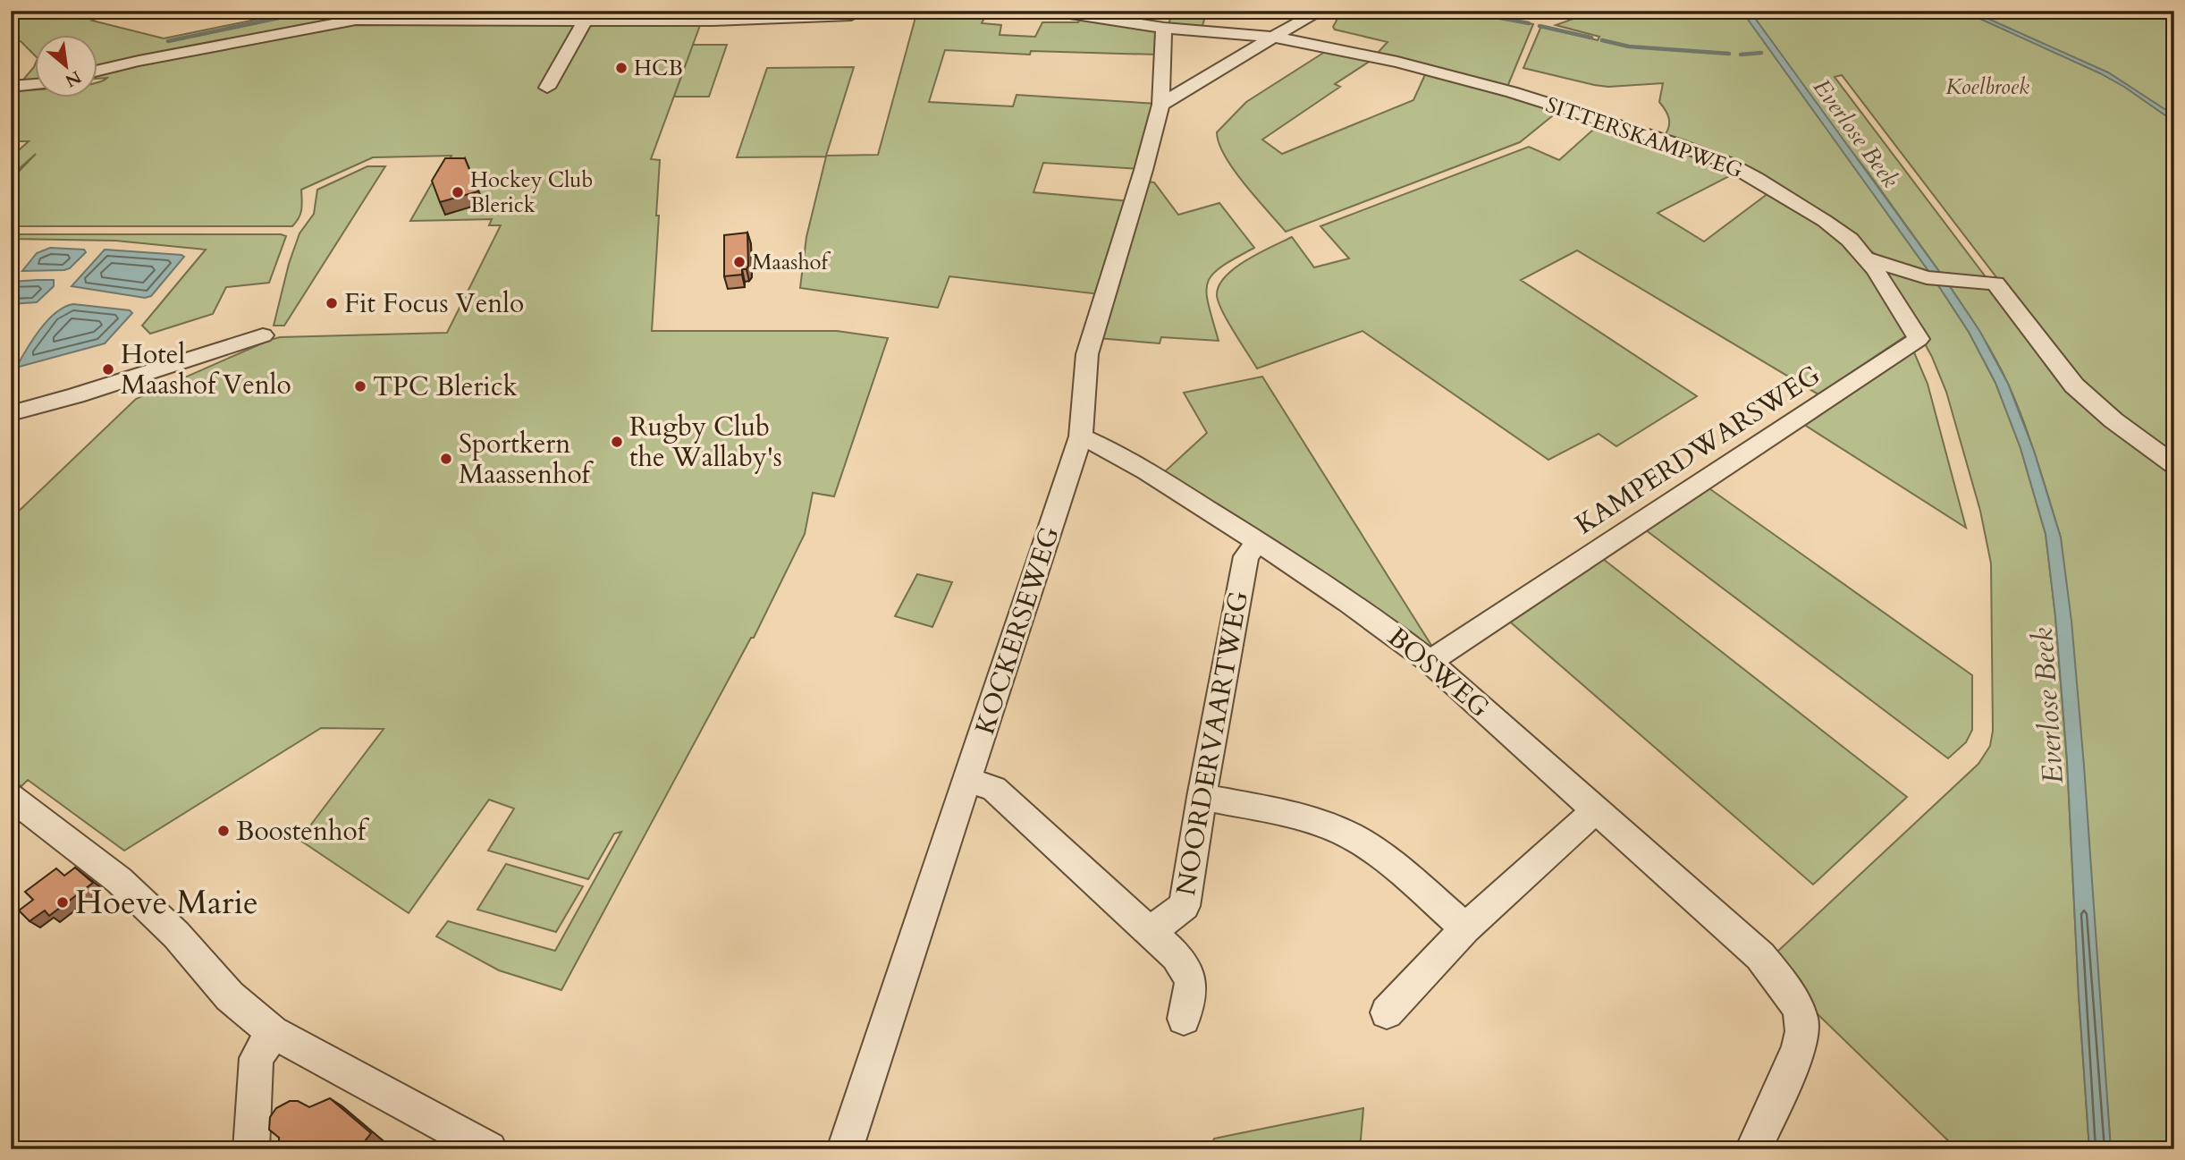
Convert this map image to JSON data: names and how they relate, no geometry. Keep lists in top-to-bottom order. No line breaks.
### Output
{"streets":{"street":["SITTERSKAMPWEG","KAMPERDWARSWEG","KOCKERSEWEG","BOSWEG","NOORDERVAARTWEG"]},"crossings":[["SITTERSKAMPWEG","KAMPERDWARSWEG"],["SITTERSKAMPWEG","KOCKERSEWEG"],["KAMPERDWARSWEG","BOSWEG"],["KOCKERSEWEG","BOSWEG"],["BOSWEG","NOORDERVAARTWEG"]],"water":["Everlose Beek"],"parks":["Koelbroek"],"places":["HCB","Hockey Club Blerick","Maashof","Fit Focus Venlo","Hotel Maashof Venlo","TPC Blerick","Rugby Club the Wallaby's","Sportkern Maassenhof","Boostenhof","Hoeve Marie"],"north":"bottom right"}
